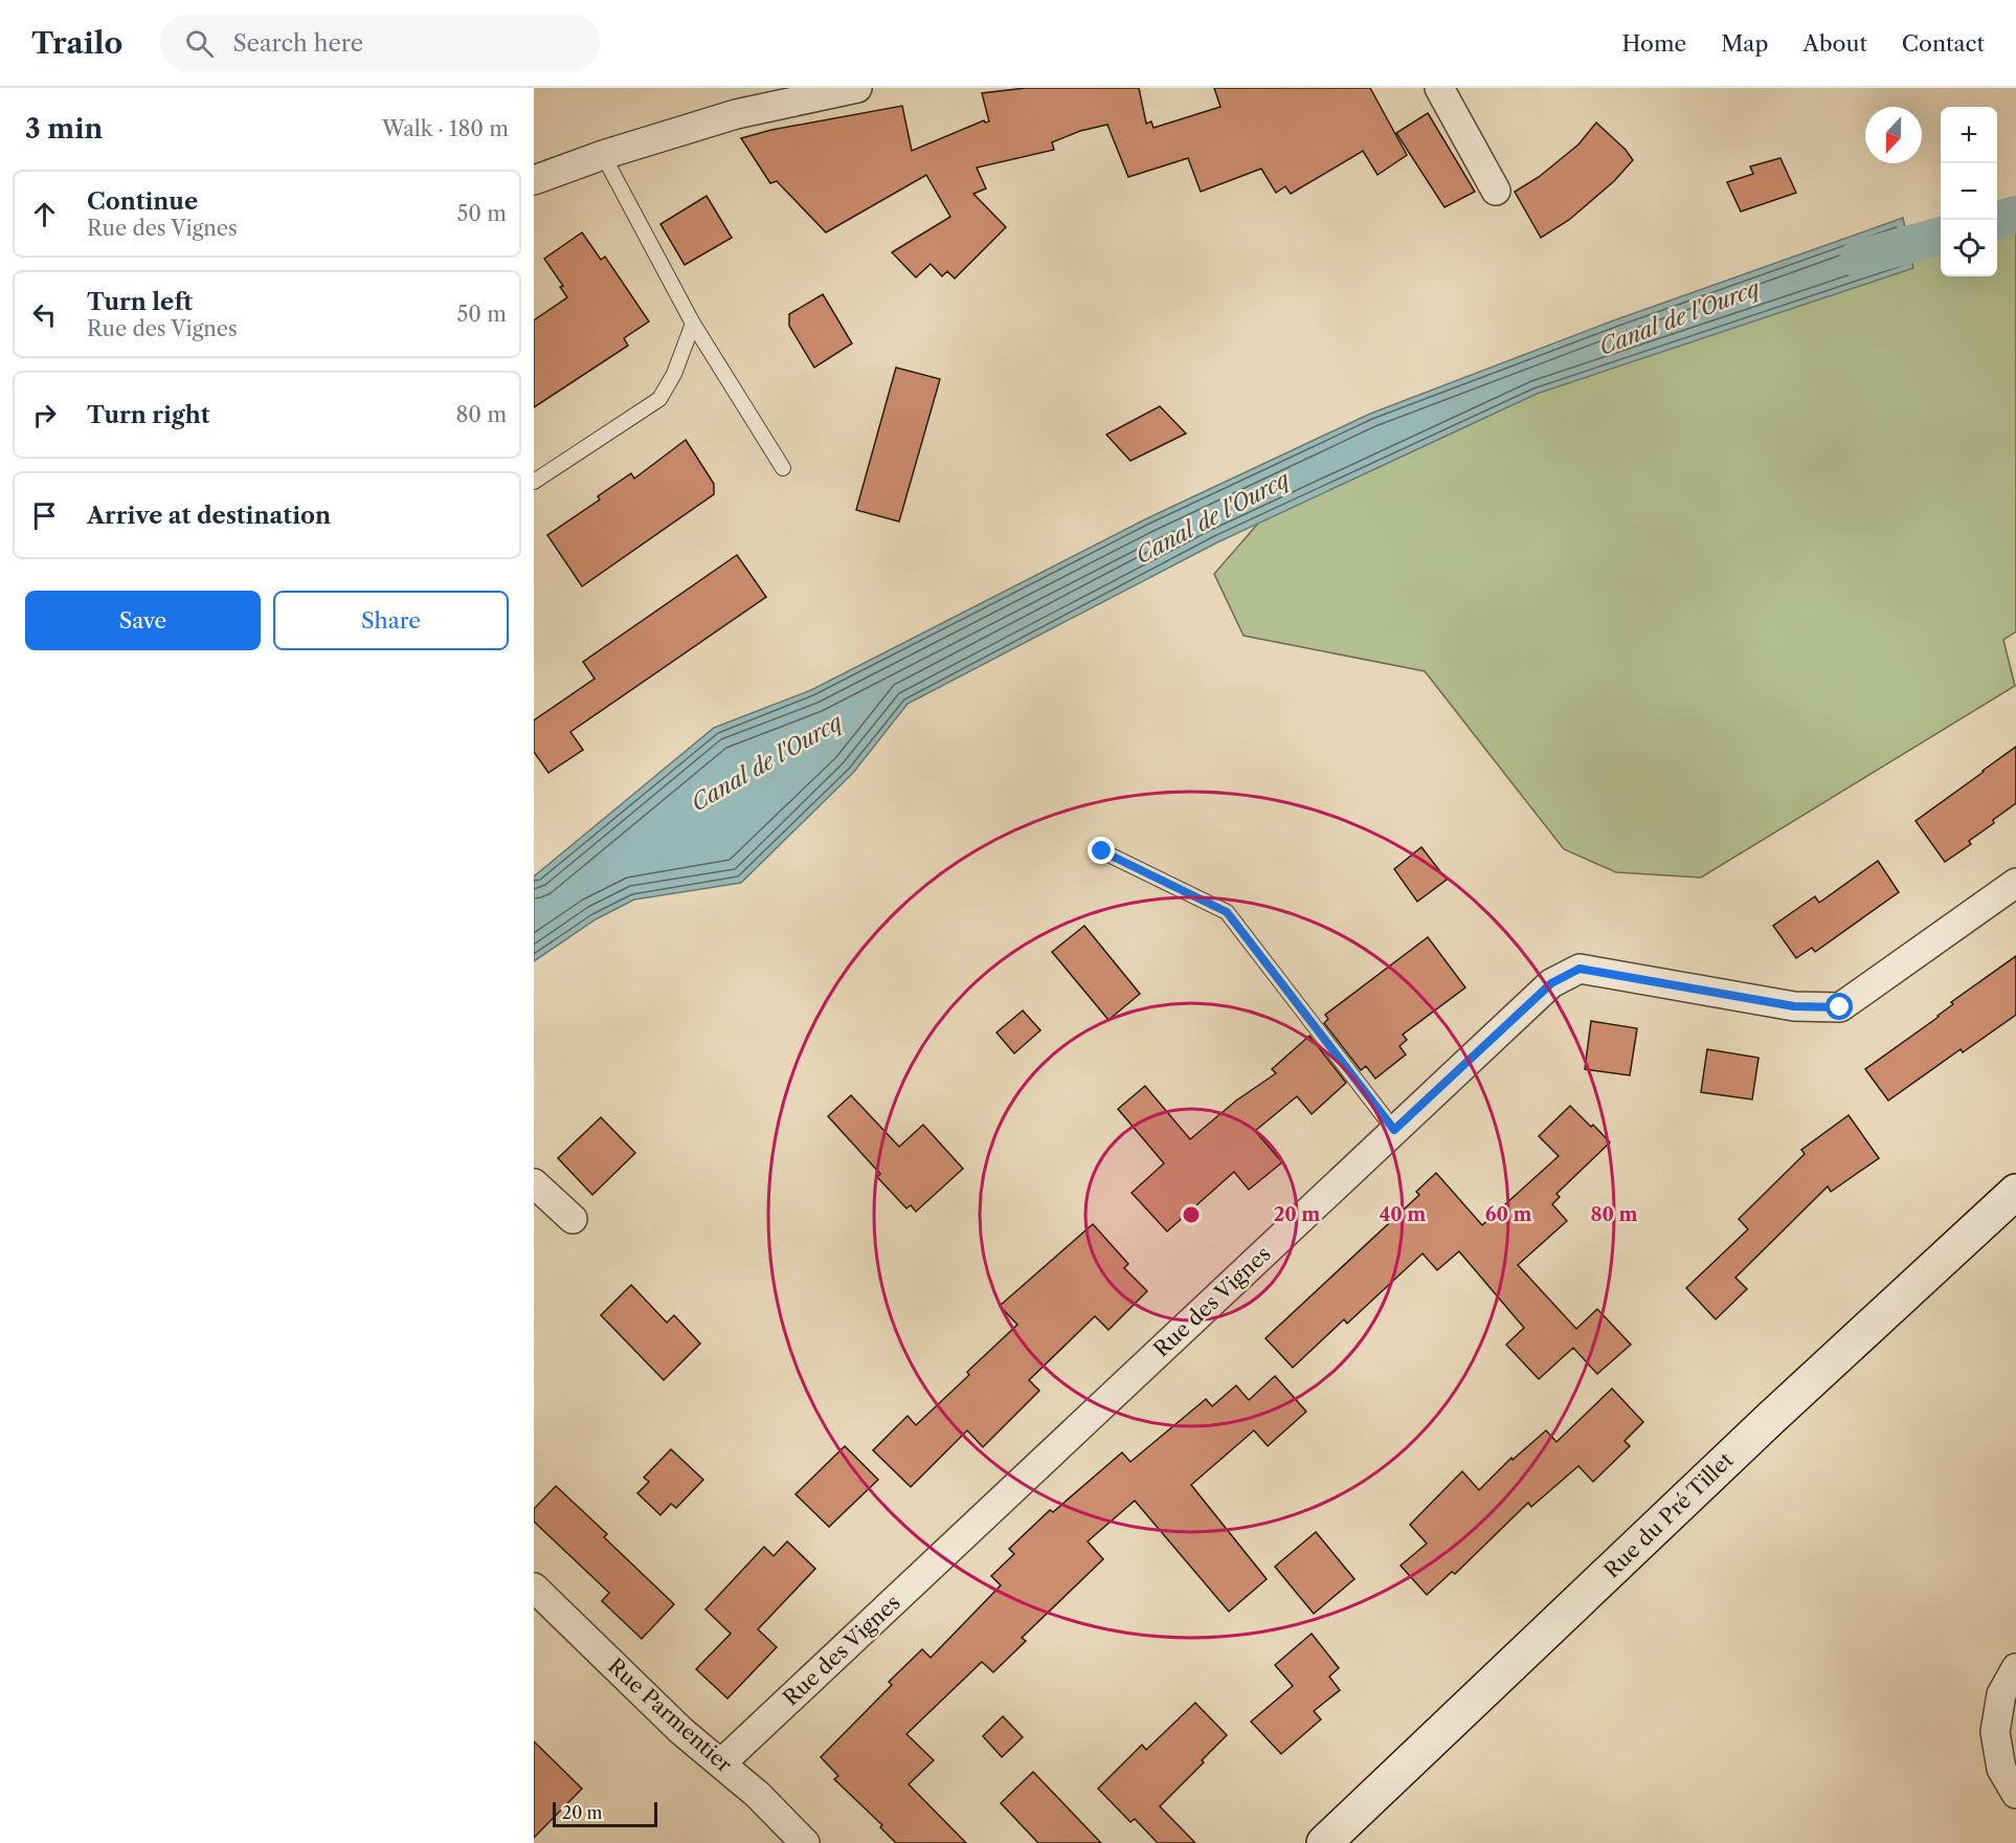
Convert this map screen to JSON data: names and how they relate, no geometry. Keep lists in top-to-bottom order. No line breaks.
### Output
{"streets":{"street":["Rue des Vignes","Rue du Pré Tillet","Rue Parmentier"]},"crossings":[["Rue des Vignes","Rue Parmentier"]],"water":["Canal de l'Ourcq"],"scale_bar":"20 m","north":"bottom","page":{"header":"Trailo","search":"Search here","nav":["Home","Map","About","Contact"],"heading":["3 min","Walk · 180 m"],"map_buttons":["+","−"],"list":[["Continue","Rue des Vignes","50 m"],["Turn left","Rue des Vignes","50 m"],["Turn right","80 m"],"Arrive at destination"],"buttons":["Save","Share"],"scale":"20 m"},"rings":["20 m","40 m","60 m","80 m"]}
